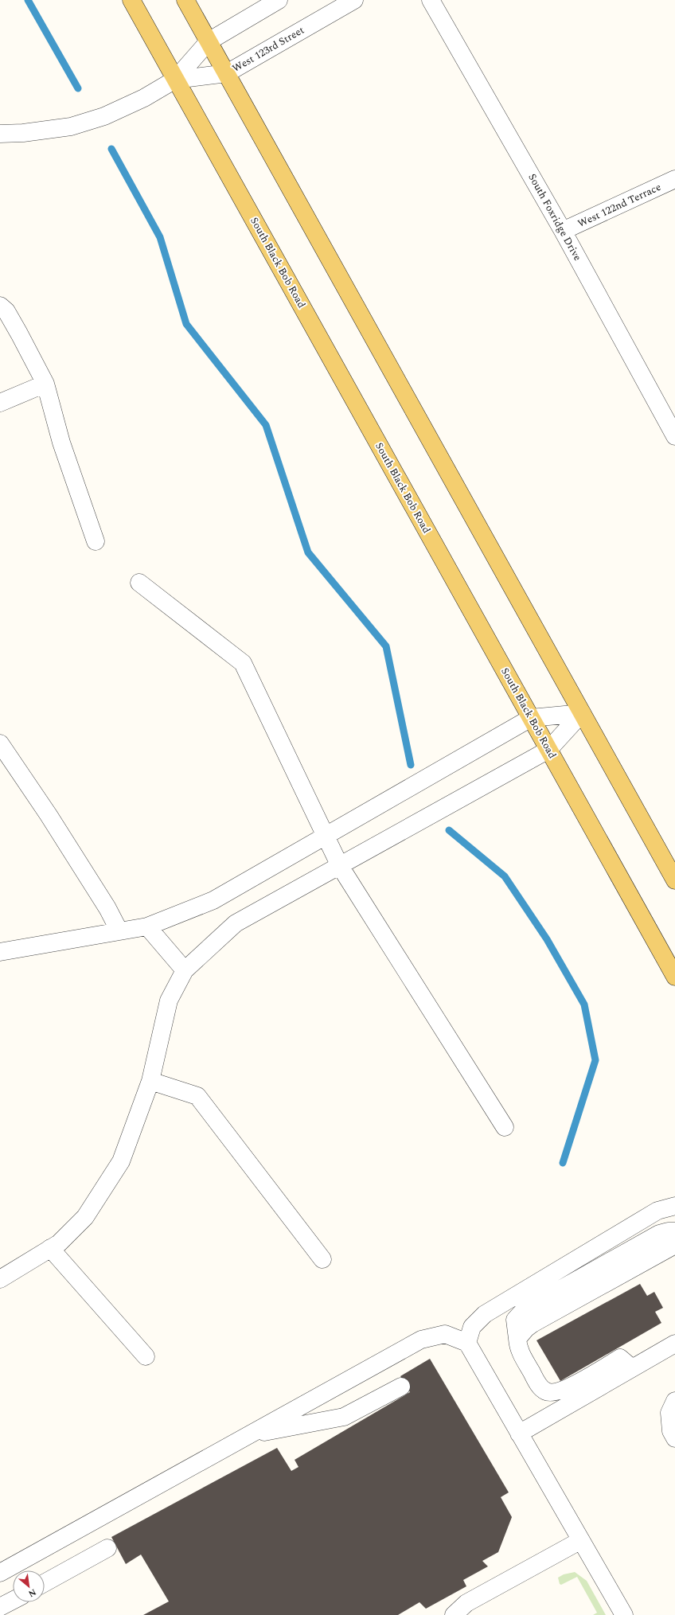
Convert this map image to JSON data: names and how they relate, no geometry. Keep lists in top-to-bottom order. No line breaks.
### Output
{"streets":{"main road":["South Black Bob Road"],"street":["West 123rd Street","West 122nd Terrace","South Foxridge Drive"]},"crossings":[["West 123rd Street","South Black Bob Road"],["West 122nd Terrace","South Foxridge Drive"]],"north":"bottom right"}
